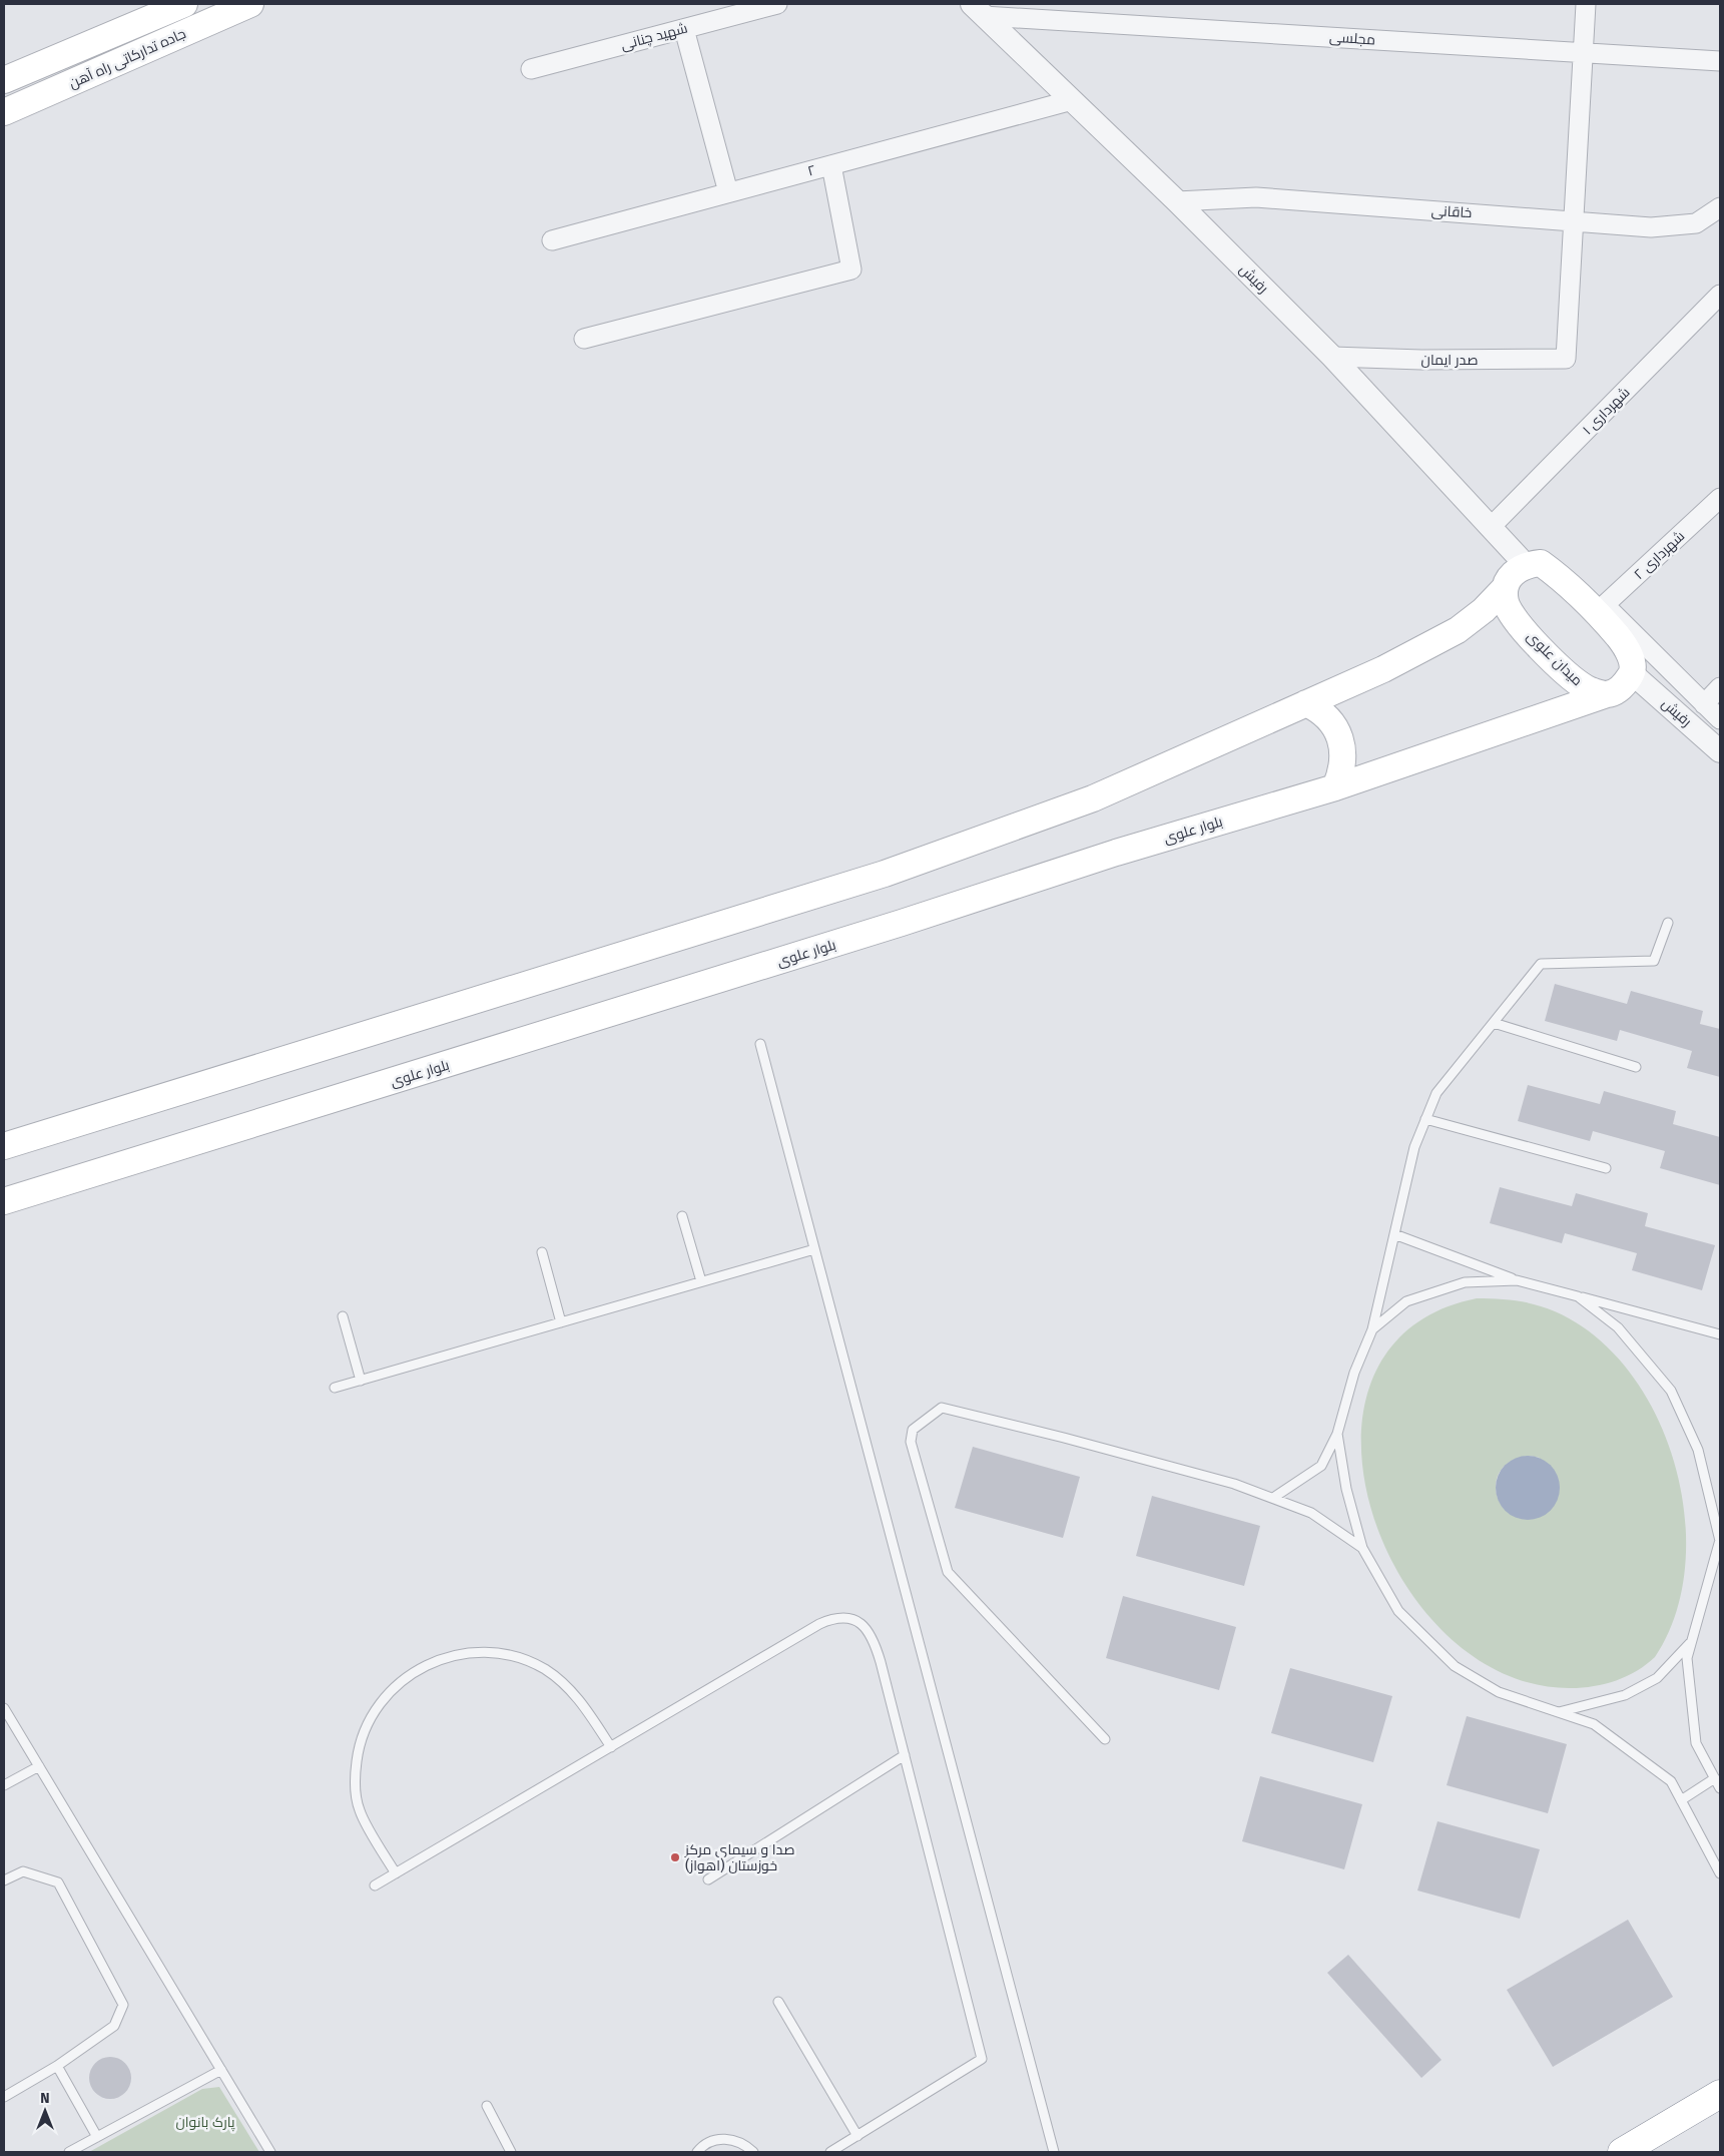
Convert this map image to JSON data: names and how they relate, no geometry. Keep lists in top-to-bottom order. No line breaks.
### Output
{"streets":{"main road":["جاده تدارکاتی راه آهن","میدان علوی","بلوار علوی"],"street":["شهید چنانی","مجلسی","۲","خاقانی","رفیش","صدر ایمان","شهرداری ۱","شهرداری ۲"]},"crossings":[["مجلسی","رفیش"],["۲","رفیش"],["خاقانی","رفیش"],["خاقانی","صدر ایمان"],["رفیش","صدر ایمان"],["رفیش","شهرداری ۱"],["میدان علوی","بلوار علوی"]],"parks":["پارک بانوان"],"places":["صدا و سیمای مرکز خوزستان (اهواز)"],"north":"top"}
